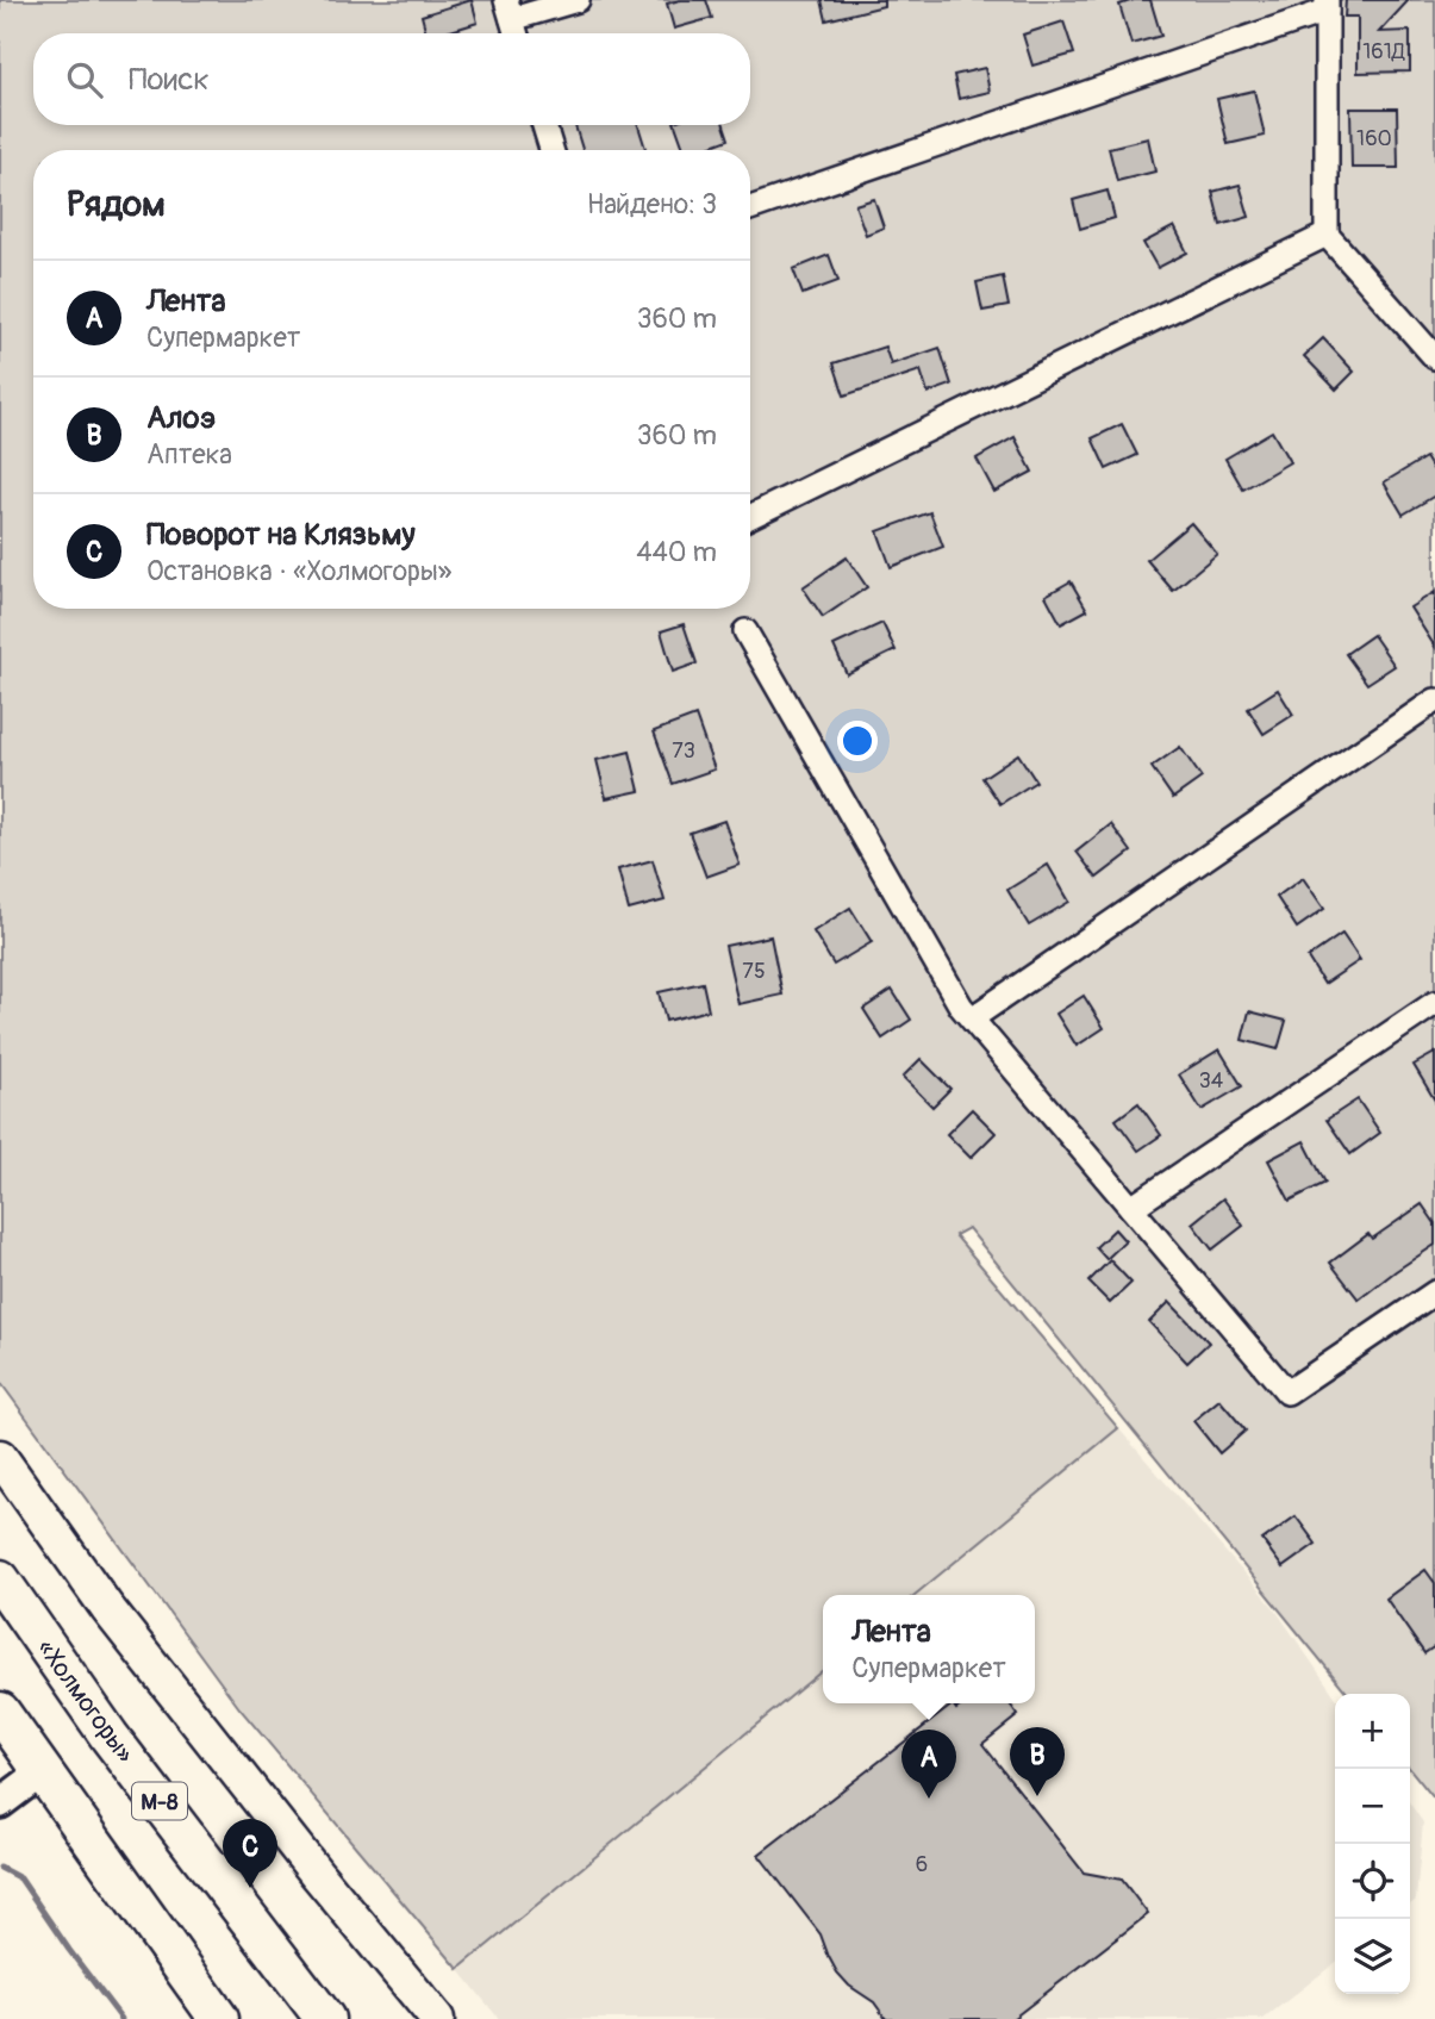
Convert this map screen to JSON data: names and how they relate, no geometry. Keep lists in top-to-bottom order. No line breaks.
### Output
{"streets":{"highway":["«Холмогоры»","М-8"]},"house_numbers":["161Д","160","73","75","34","6"],"page":{"search":"Поиск","heading":["Рядом","Найдено: 3"],"list":[{"mark":"A","name":"Лента","note":"Супермаркет","value":"360 m"},{"mark":"B","name":"Алоэ","note":"Аптека","value":"360 m"},{"mark":"C","name":"Поворот на Клязьму","note":"Остановка · «Холмогоры»","value":"440 m"}],"popup":["Лента","Супермаркет"],"map_buttons":["+","−"],"pins":["B","A","C"]}}
